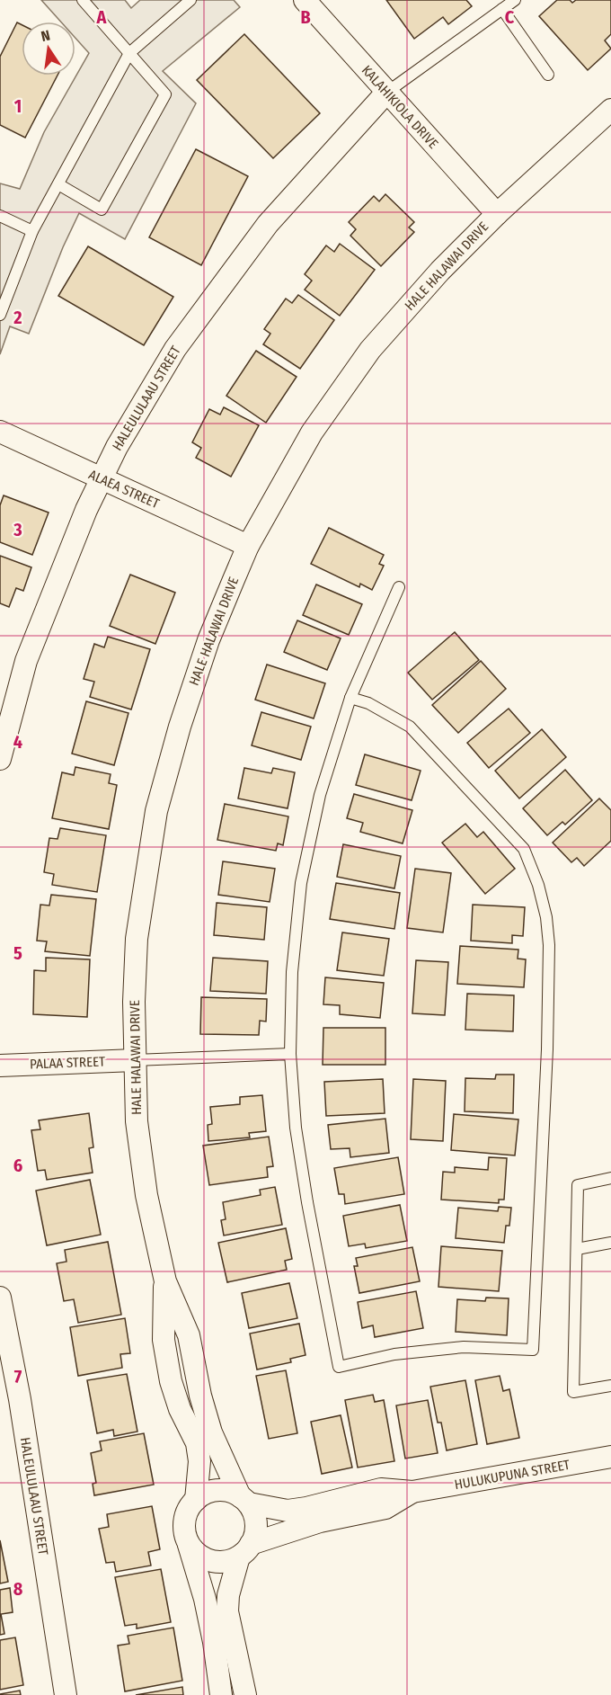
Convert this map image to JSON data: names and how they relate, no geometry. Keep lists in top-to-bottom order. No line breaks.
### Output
{"streets":{"street":["KALAHIKIOLA DRIVE","HALE HALAWAI DRIVE","HALEULULAAU STREET","ALAEA STREET","PALAA STREET","HULUKUPUNA STREET"]},"crossings":[["KALAHIKIOLA DRIVE","HALE HALAWAI DRIVE"],["KALAHIKIOLA DRIVE","HALEULULAAU STREET"],["HALE HALAWAI DRIVE","ALAEA STREET"],["HALE HALAWAI DRIVE","PALAA STREET"],["HALE HALAWAI DRIVE","HULUKUPUNA STREET"],["HALEULULAAU STREET","ALAEA STREET"]],"north":"top","grid":{"columns":["A","B","C"],"rows":["1","2","3","4","5","6","7","8"]}}
